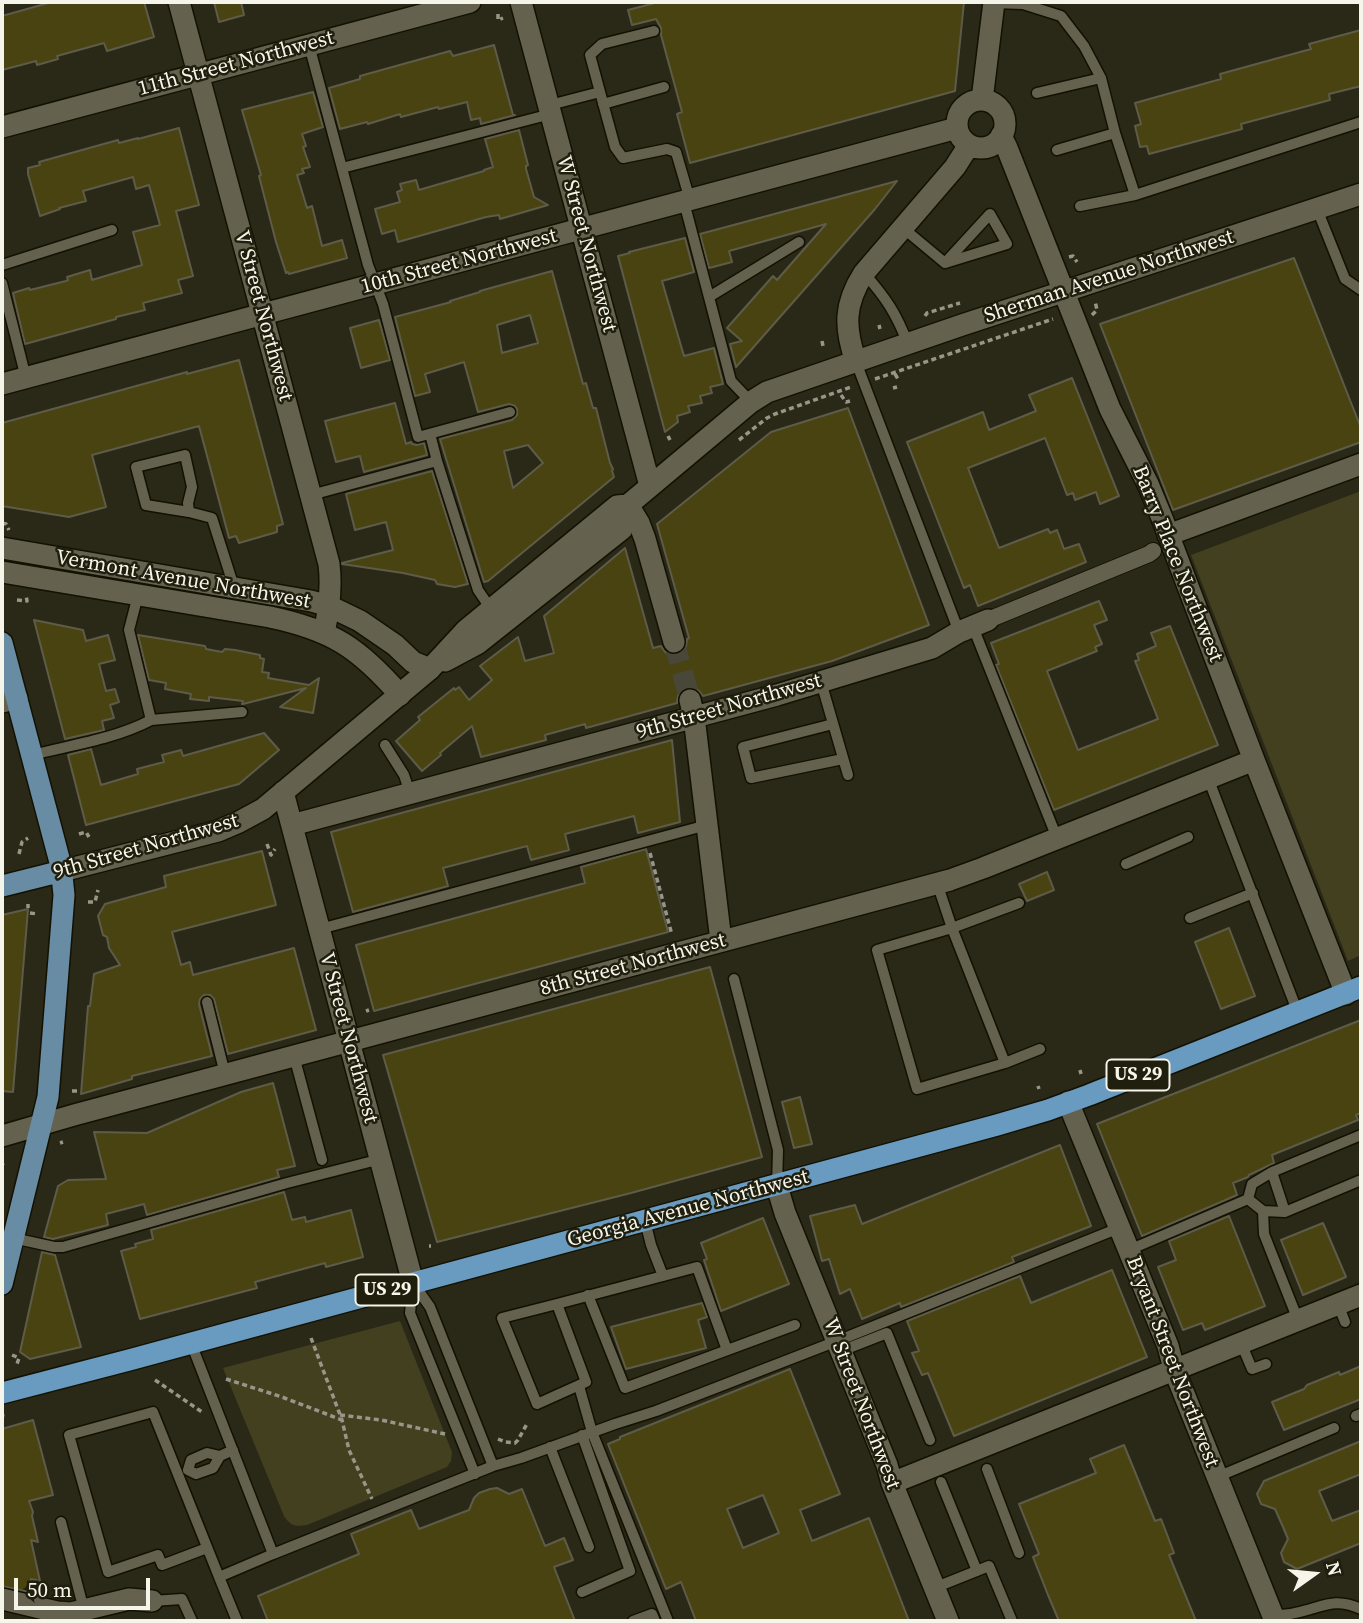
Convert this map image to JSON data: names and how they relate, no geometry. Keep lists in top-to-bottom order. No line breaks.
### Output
{"streets":{"highway":["US 29","Georgia Avenue Northwest"],"main road":["9th Street Northwest"],"street":["11th Street Northwest","W Street Northwest","10th Street Northwest","Sherman Avenue Northwest","V Street Northwest","Barry Place Northwest","Vermont Avenue Northwest","8th Street Northwest","Bryant Street Northwest"]},"crossings":[["11th Street Northwest","V Street Northwest"],["W Street Northwest","10th Street Northwest"],["W Street Northwest","Sherman Avenue Northwest"],["W Street Northwest","Georgia Avenue Northwest"],["10th Street Northwest","V Street Northwest"],["10th Street Northwest","Barry Place Northwest"],["Sherman Avenue Northwest","Barry Place Northwest"],["V Street Northwest","Vermont Avenue Northwest"],["V Street Northwest","9th Street Northwest"],["V Street Northwest","8th Street Northwest"],["V Street Northwest","Georgia Avenue Northwest"],["Barry Place Northwest","8th Street Northwest"],["Barry Place Northwest","Georgia Avenue Northwest"],["Vermont Avenue Northwest","9th Street Northwest"],["Georgia Avenue Northwest","Bryant Street Northwest"]],"scale_bar":"50 m","north":"right"}
